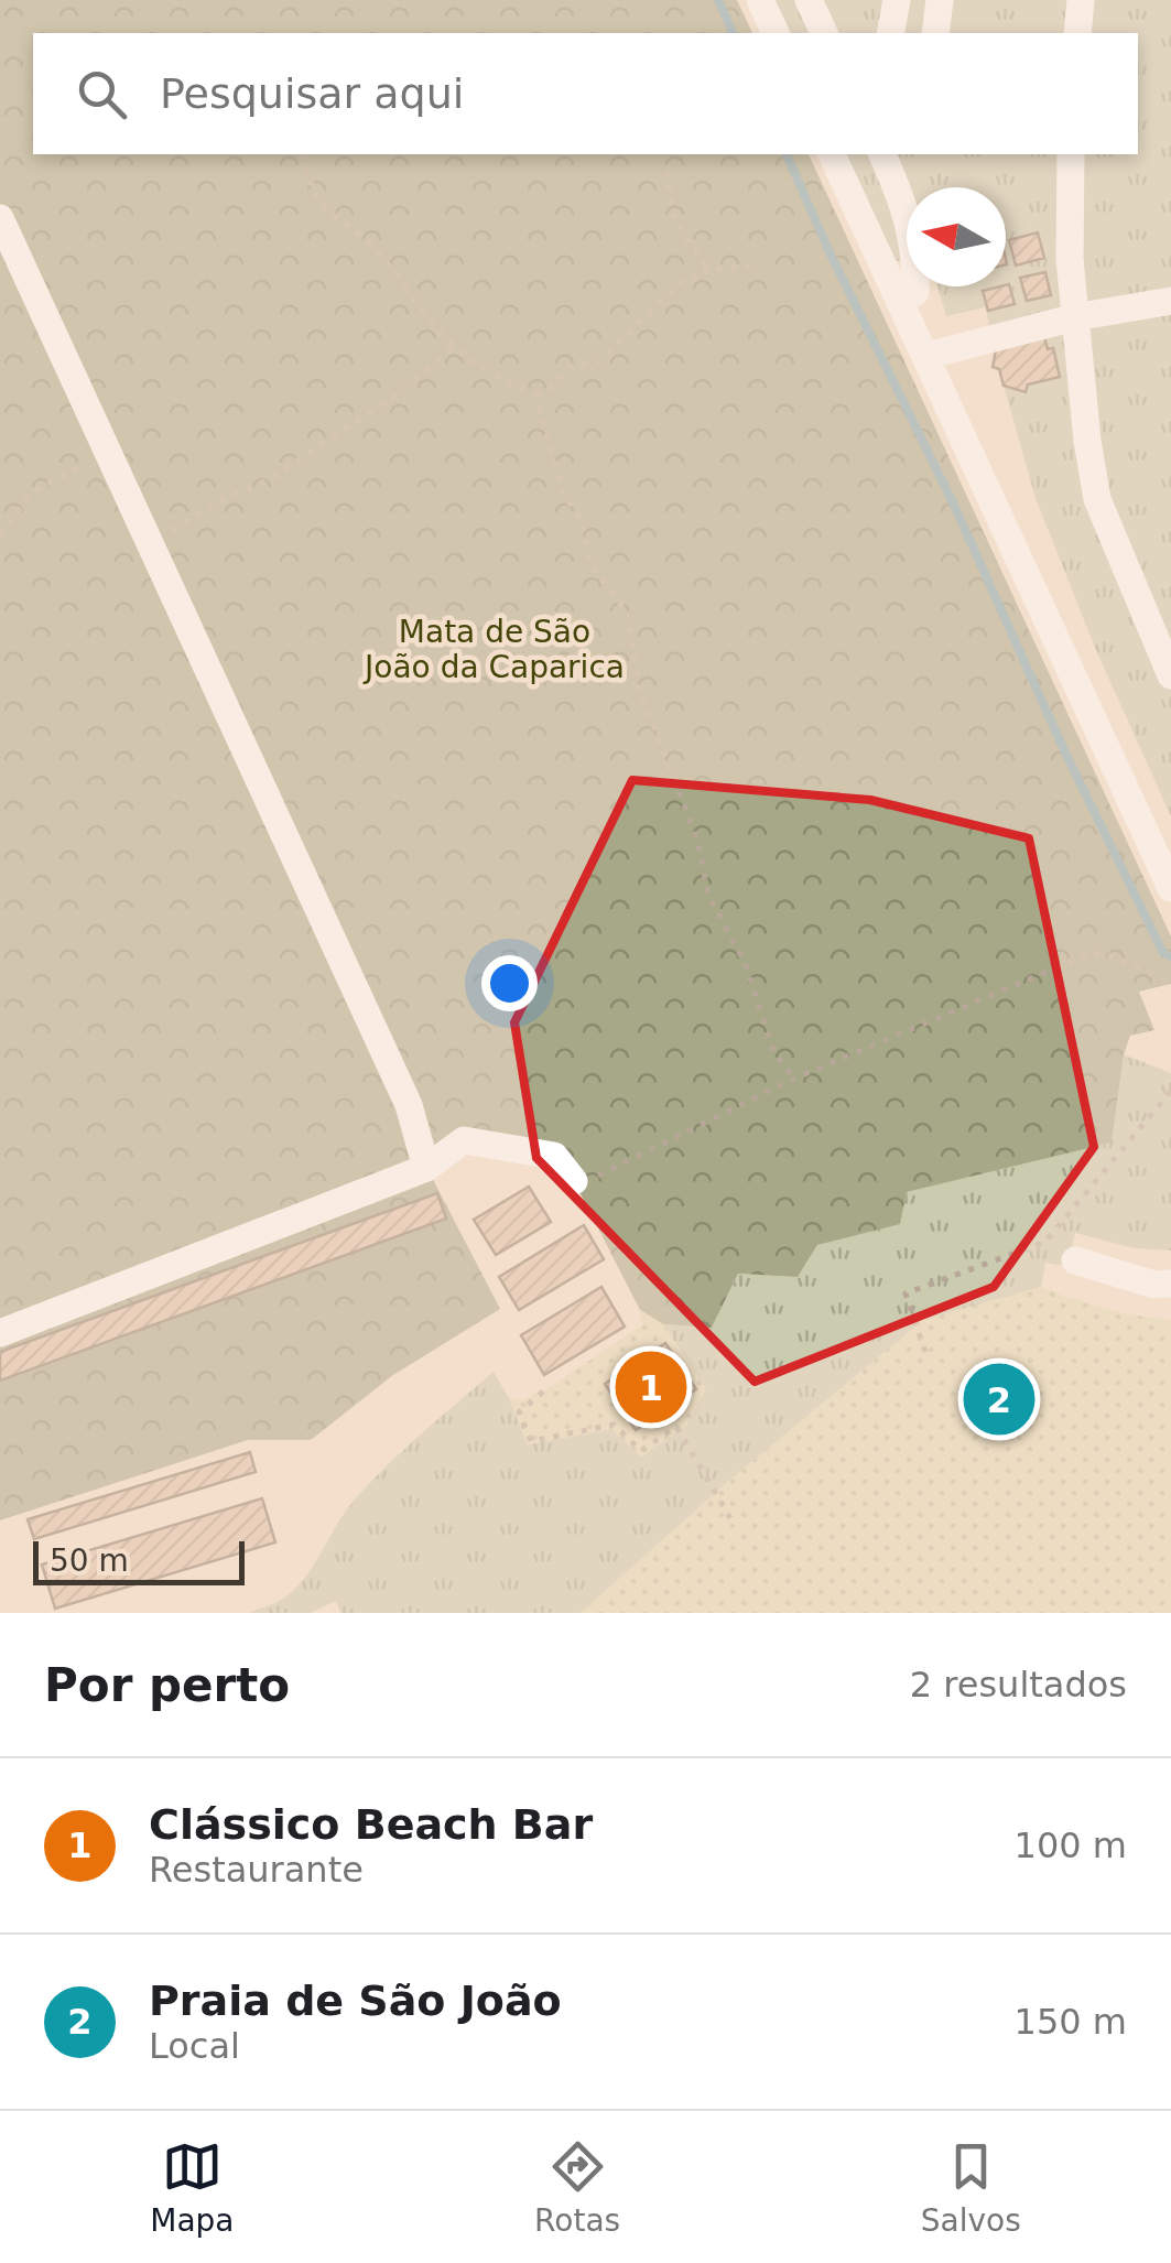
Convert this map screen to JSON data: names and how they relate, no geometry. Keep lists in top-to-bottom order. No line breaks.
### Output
{"parks":["Mata de São João da Caparica"],"scale_bar":"50 m","north":"left","page":{"search":"Pesquisar aqui","pins":["1","2"],"scale":"50 m","heading":["Por perto","2 resultados"],"list":[{"mark":"1","name":"Clássico Beach Bar","note":"Restaurante","value":"100 m"},{"mark":"2","name":"Praia de São João","note":"Local","value":"150 m"}],"nav":["Mapa","Rotas","Salvos"]}}
